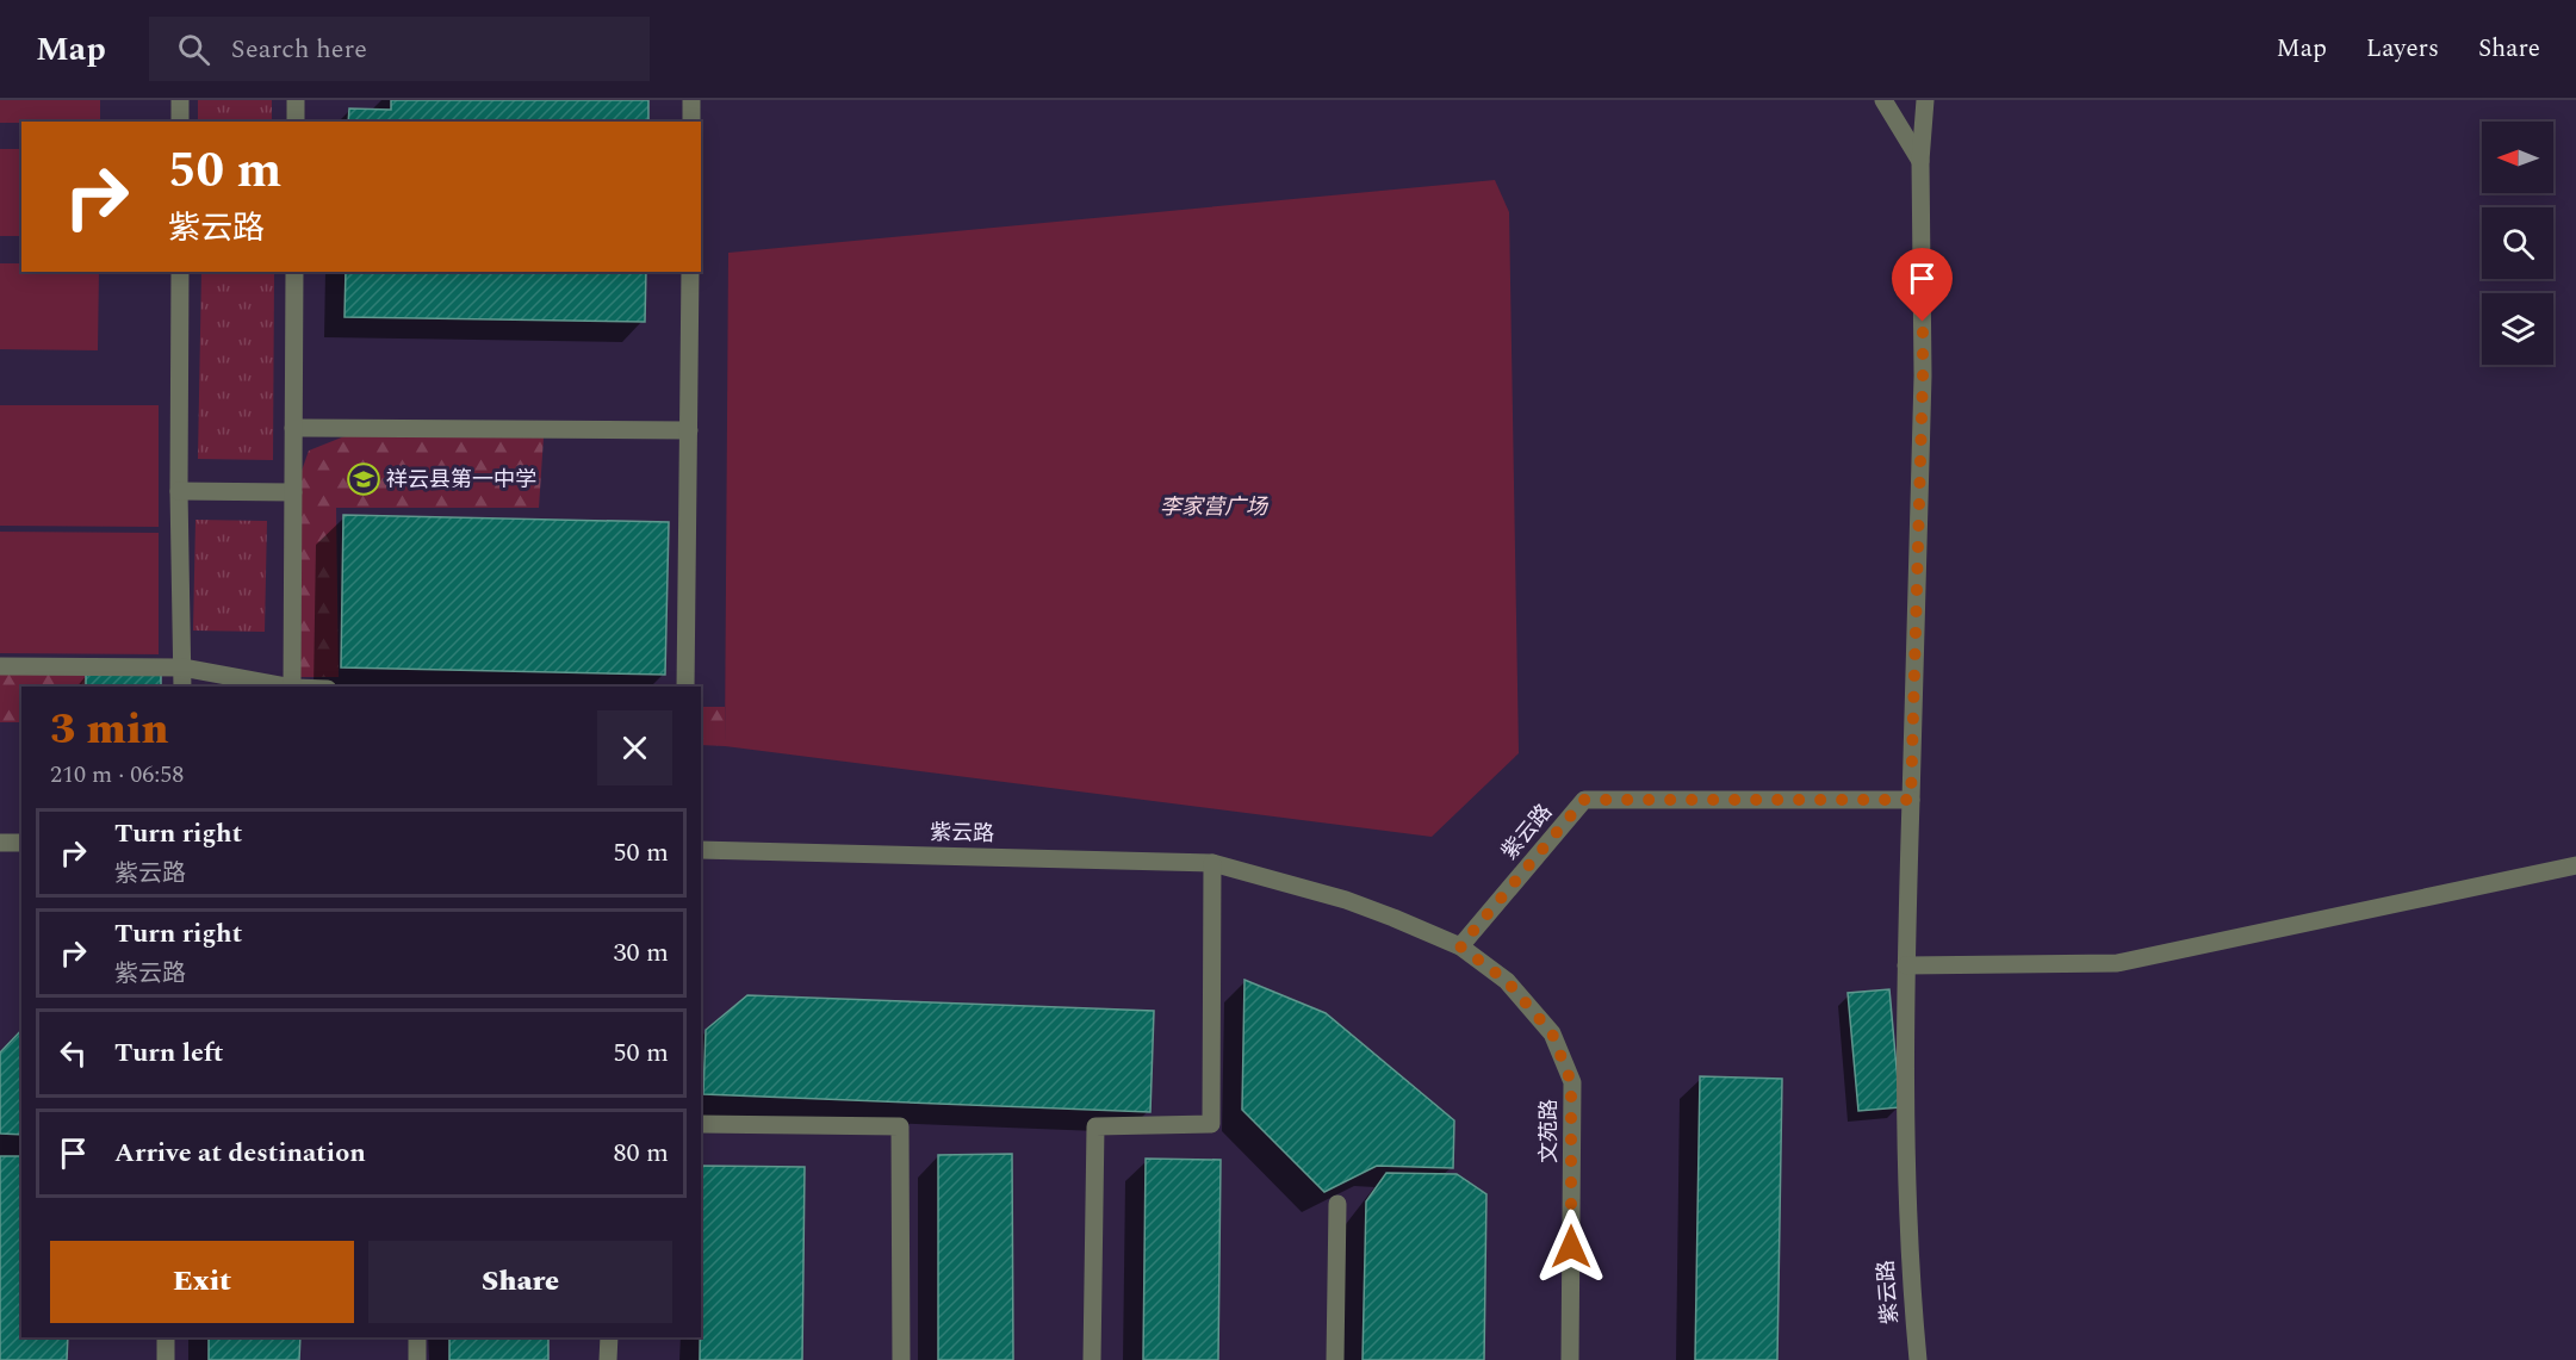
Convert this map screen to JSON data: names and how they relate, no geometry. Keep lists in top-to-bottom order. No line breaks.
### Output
{"streets":{"street":["紫云路","文苑路"]},"crossings":[["紫云路","文苑路"]],"parks":["李家营广场"],"places":{"school or university":["祥云县第一中学"]},"north":"left","page":{"header":"Map","search":"Search here","nav":["Map","Layers","Share"],"turn":["50 m","紫云路"],"heading":["3 min","210 m · 06:58"],"list":[{"name":"Turn right","note":"紫云路","value":"50 m"},{"name":"Turn right","note":"紫云路","value":"30 m"},{"name":"Turn left","value":"50 m"},{"name":"Arrive at destination","value":"80 m"}],"buttons":["Exit","Share"]}}
